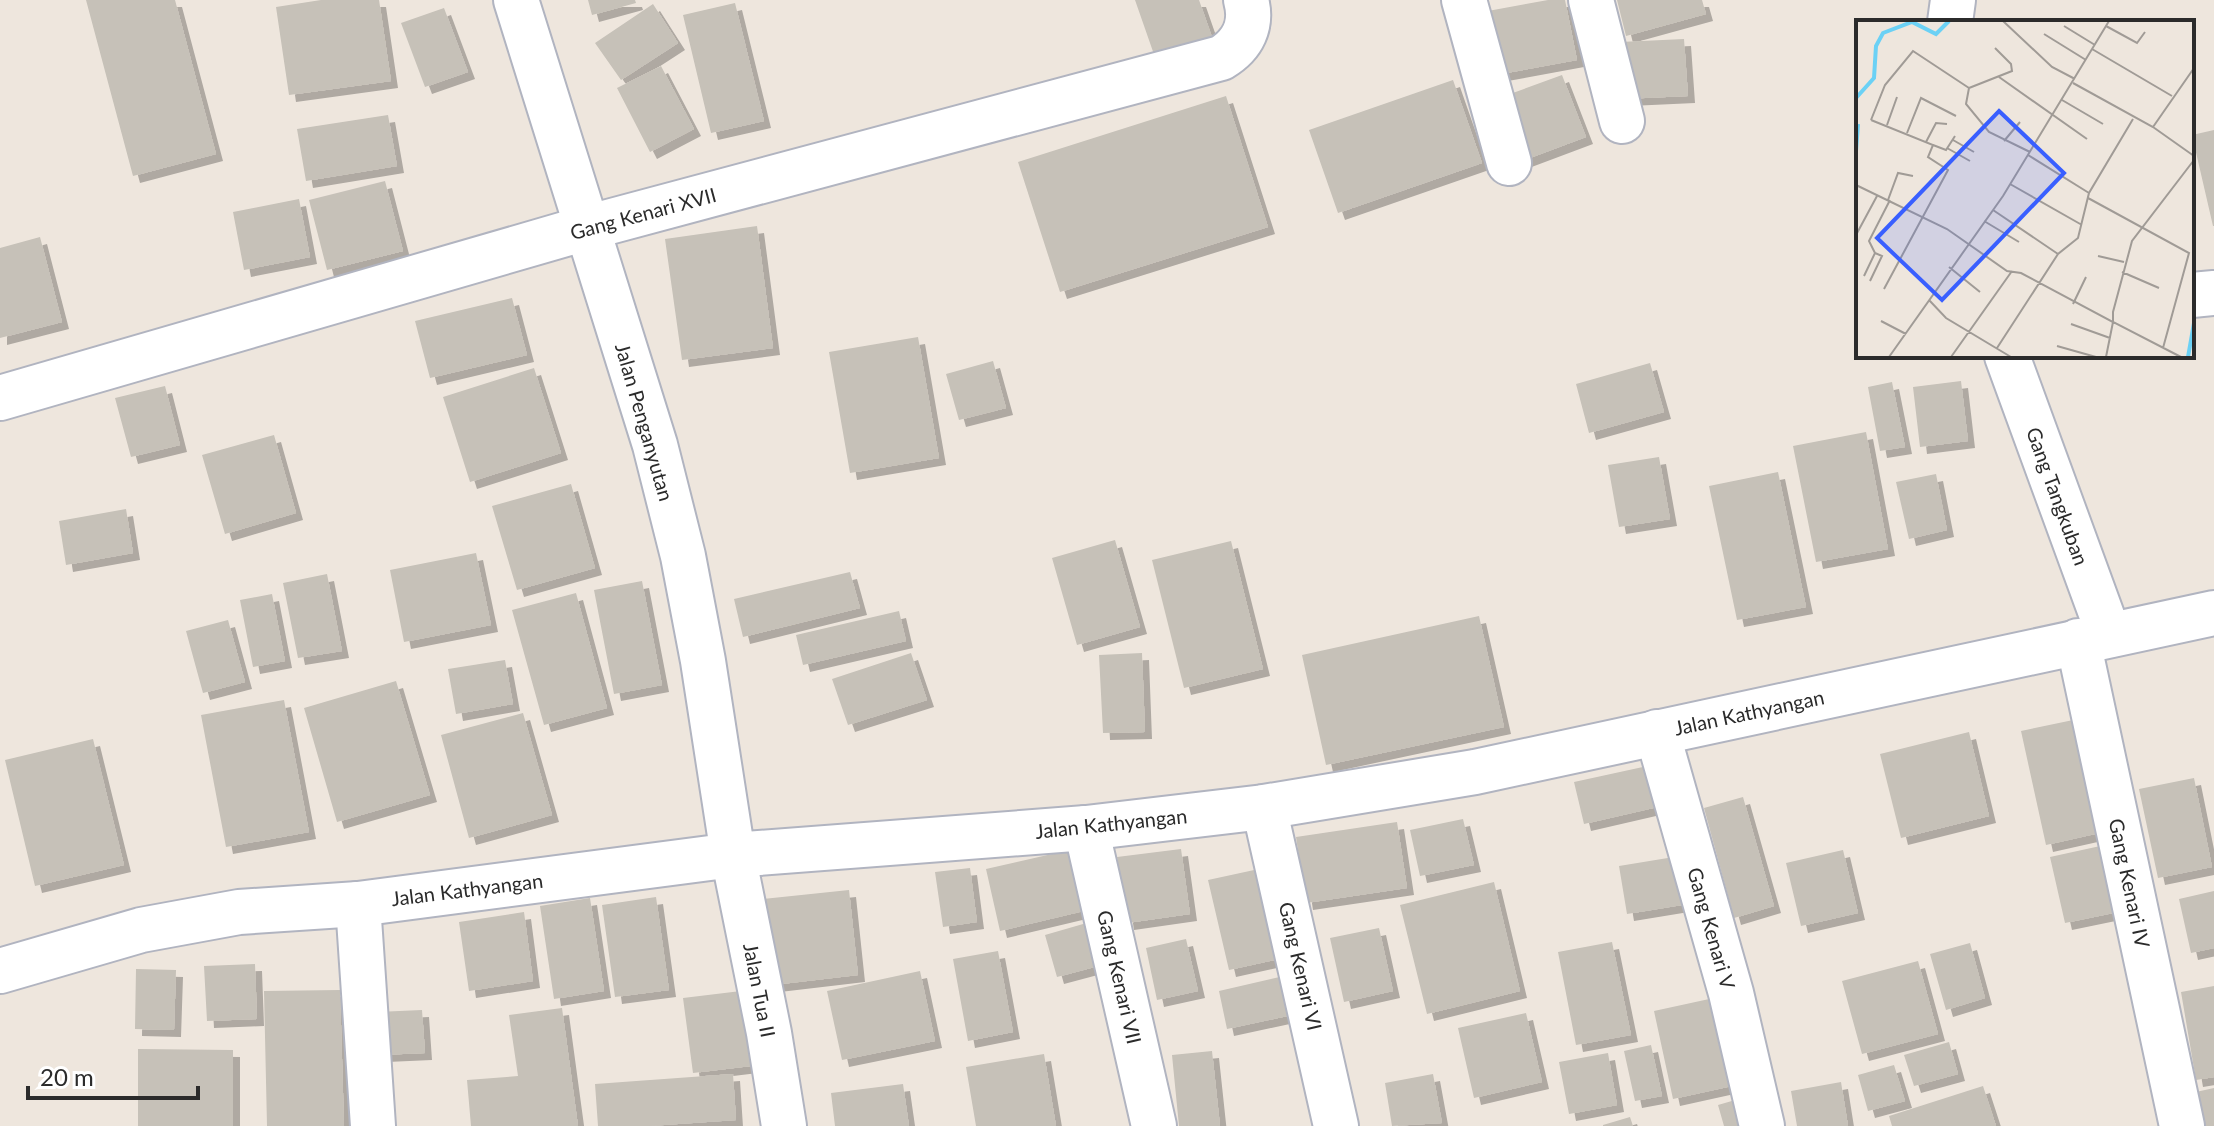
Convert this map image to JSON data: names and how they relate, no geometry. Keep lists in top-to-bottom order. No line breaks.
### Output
{"streets":{"street":["Gang Kenari XVII","Jalan Penganyutan","Gang Tangkuban","Jalan Kathyangan","Gang Kenari IV","Gang Kenari V","Gang Kenari VI","Gang Kenari VII","Jalan Tua II"]},"crossings":[["Gang Kenari XVII","Jalan Penganyutan"],["Jalan Penganyutan","Jalan Kathyangan"],["Jalan Penganyutan","Jalan Tua II"],["Gang Tangkuban","Jalan Kathyangan"],["Gang Tangkuban","Gang Kenari IV"],["Jalan Kathyangan","Gang Kenari IV"],["Jalan Kathyangan","Gang Kenari V"],["Jalan Kathyangan","Gang Kenari VI"],["Jalan Kathyangan","Gang Kenari VII"],["Jalan Kathyangan","Jalan Tua II"]],"scale_bar":"20 m"}
